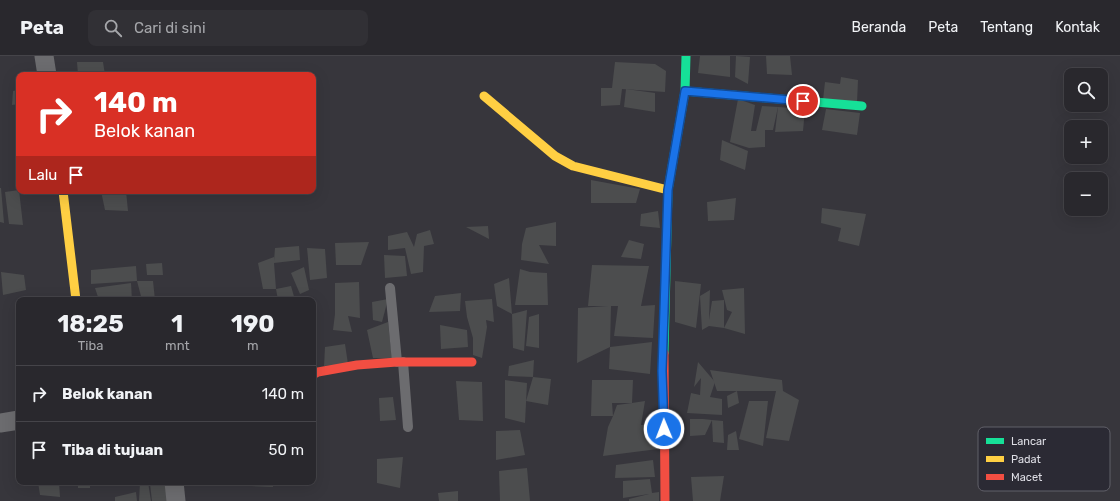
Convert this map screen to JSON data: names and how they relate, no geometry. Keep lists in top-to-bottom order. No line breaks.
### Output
{"legend":["Lancar","Padat","Macet"],"page":{"header":"Peta","search":"Cari di sini","nav":["Beranda","Peta","Tentang","Kontak"],"map_buttons":["+","−"],"turn":["140 m","Belok kanan"],"then":"Lalu","eta":["18:25","Tiba","1","mnt","190","m"],"list":[{"name":"Belok kanan","value":"140 m"},{"name":"Tiba di tujuan","value":"50 m"}]}}
